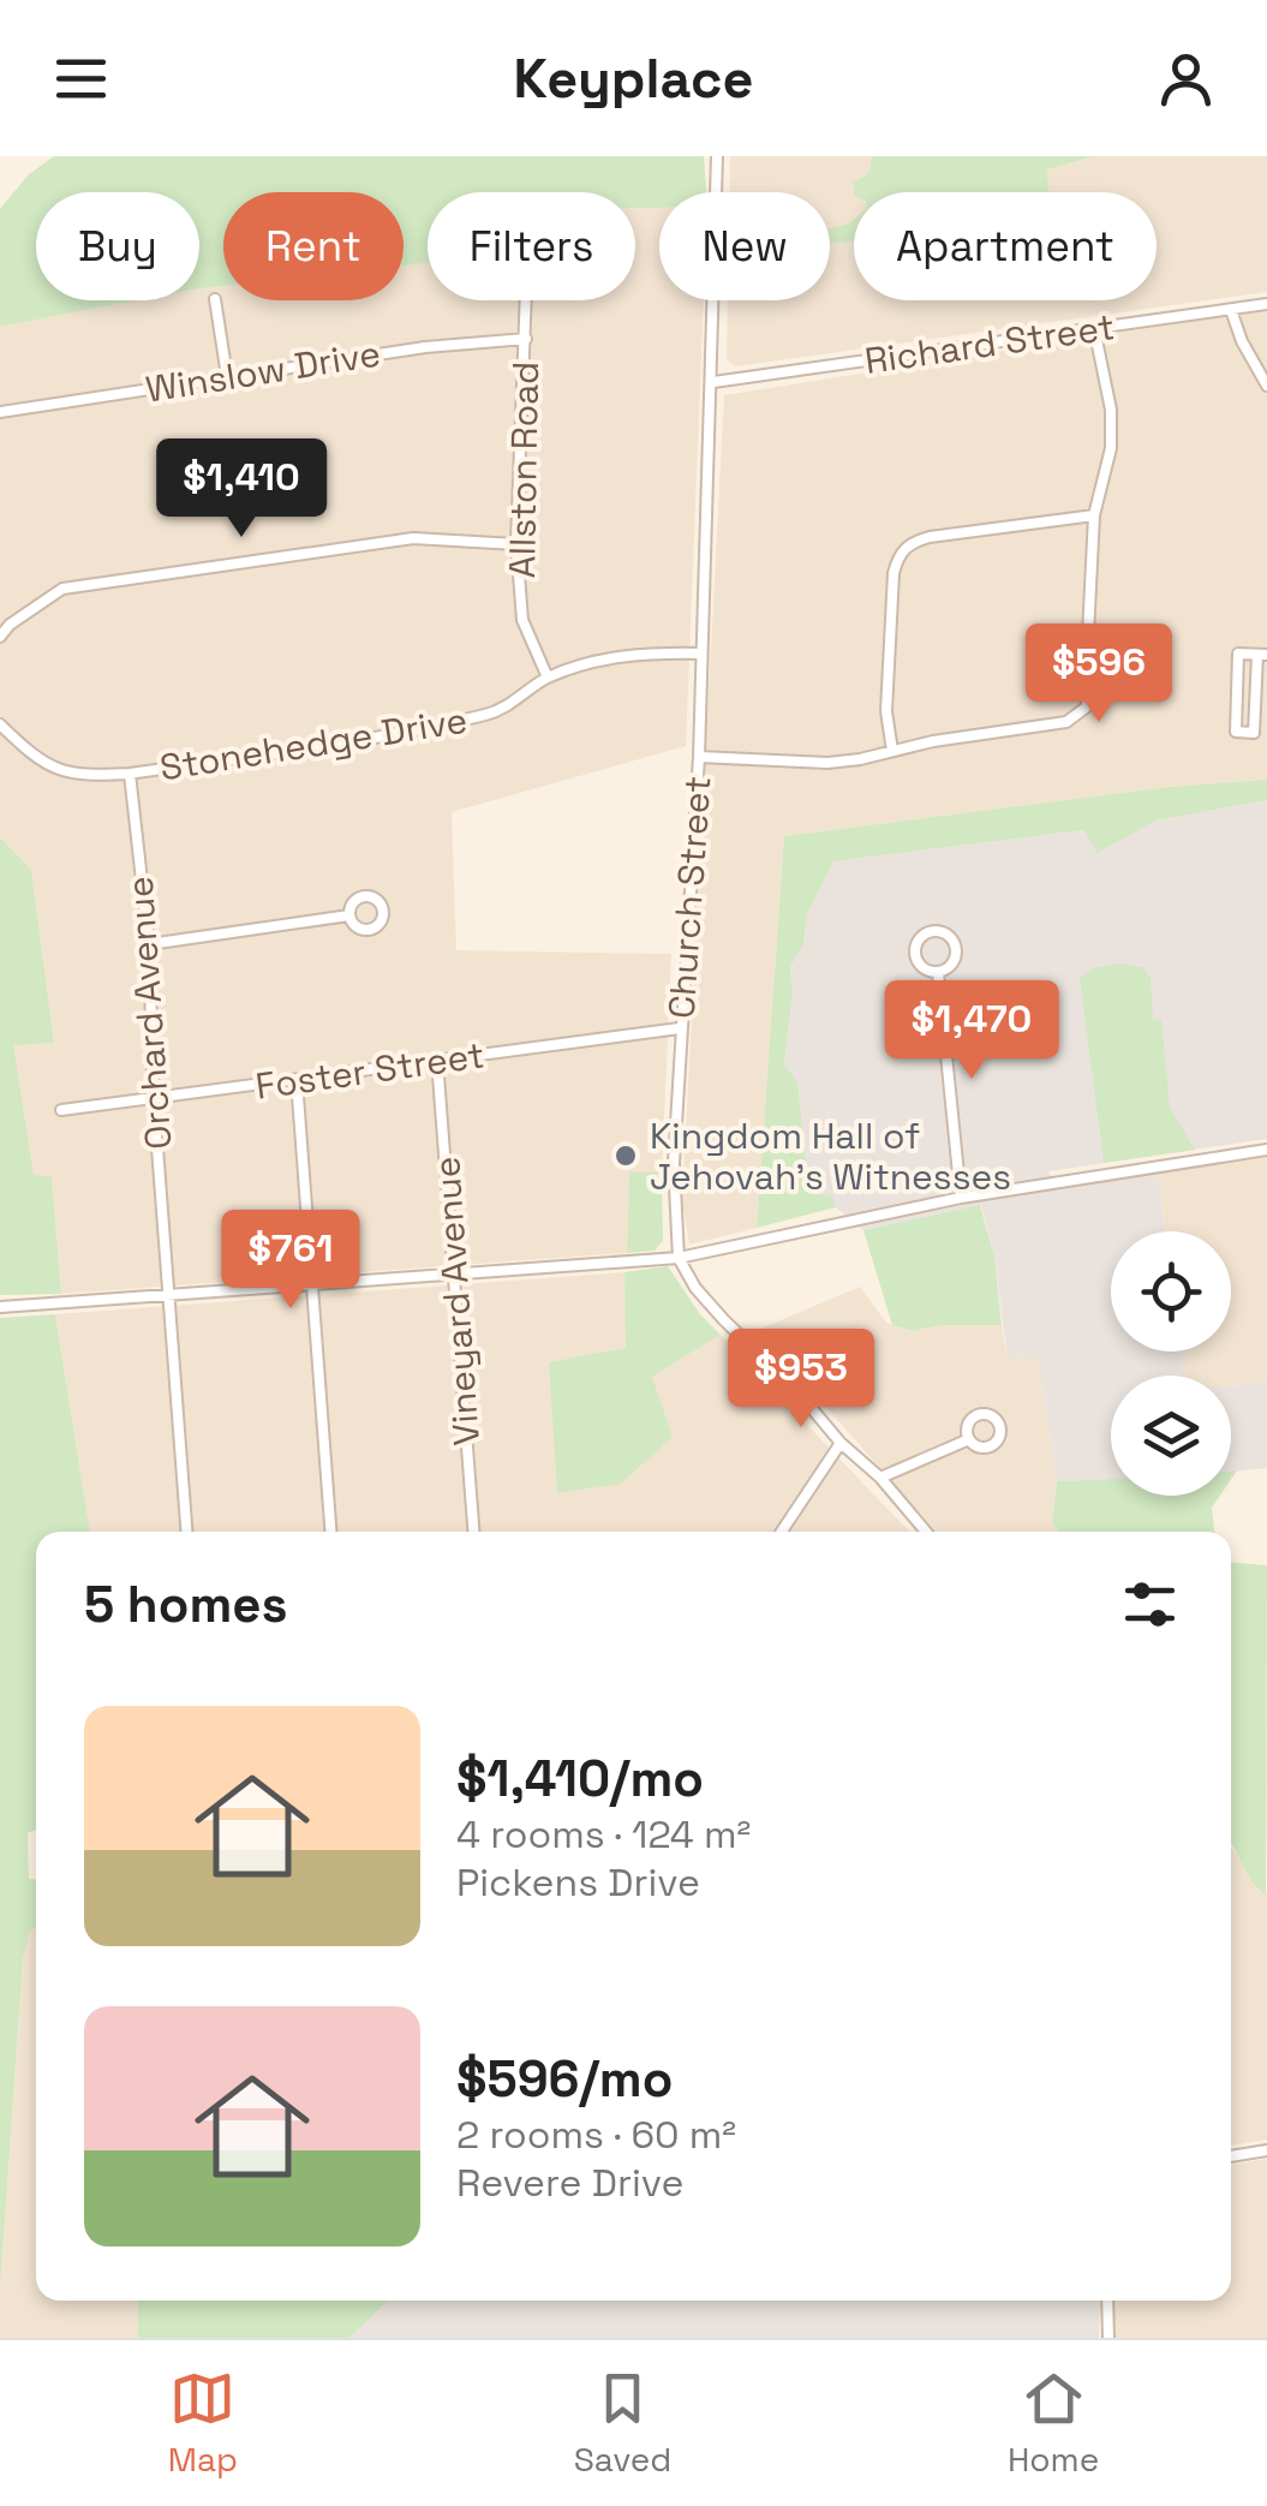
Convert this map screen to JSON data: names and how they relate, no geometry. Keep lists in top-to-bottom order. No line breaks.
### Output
{"streets":{"street":["Richard Street","Winslow Drive","Allston Road","Stonehedge Drive","Church Street","Orchard Avenue","Foster Street","Vineyard Avenue"]},"crossings":[["Richard Street","Church Street"],["Winslow Drive","Allston Road"],["Allston Road","Stonehedge Drive"],["Stonehedge Drive","Church Street"],["Stonehedge Drive","Orchard Avenue"],["Church Street","Foster Street"],["Orchard Avenue","Foster Street"],["Foster Street","Vineyard Avenue"]],"places":["Kingdom Hall of Jehovah's Witnesses"],"page":{"header":"Keyplace","chip":["Buy","Rent","Filters","New","Apartment"],"price":["$1,410","$596","$1,470","$761","$953"],"heading":"5 homes","list":[{"name":"$1,410/mo","note":"4 rooms · 124 m² · Pickens Drive"},{"name":"$596/mo","note":"2 rooms · 60 m² · Revere Drive"}],"tabs":["Map","Saved","Home"]}}
